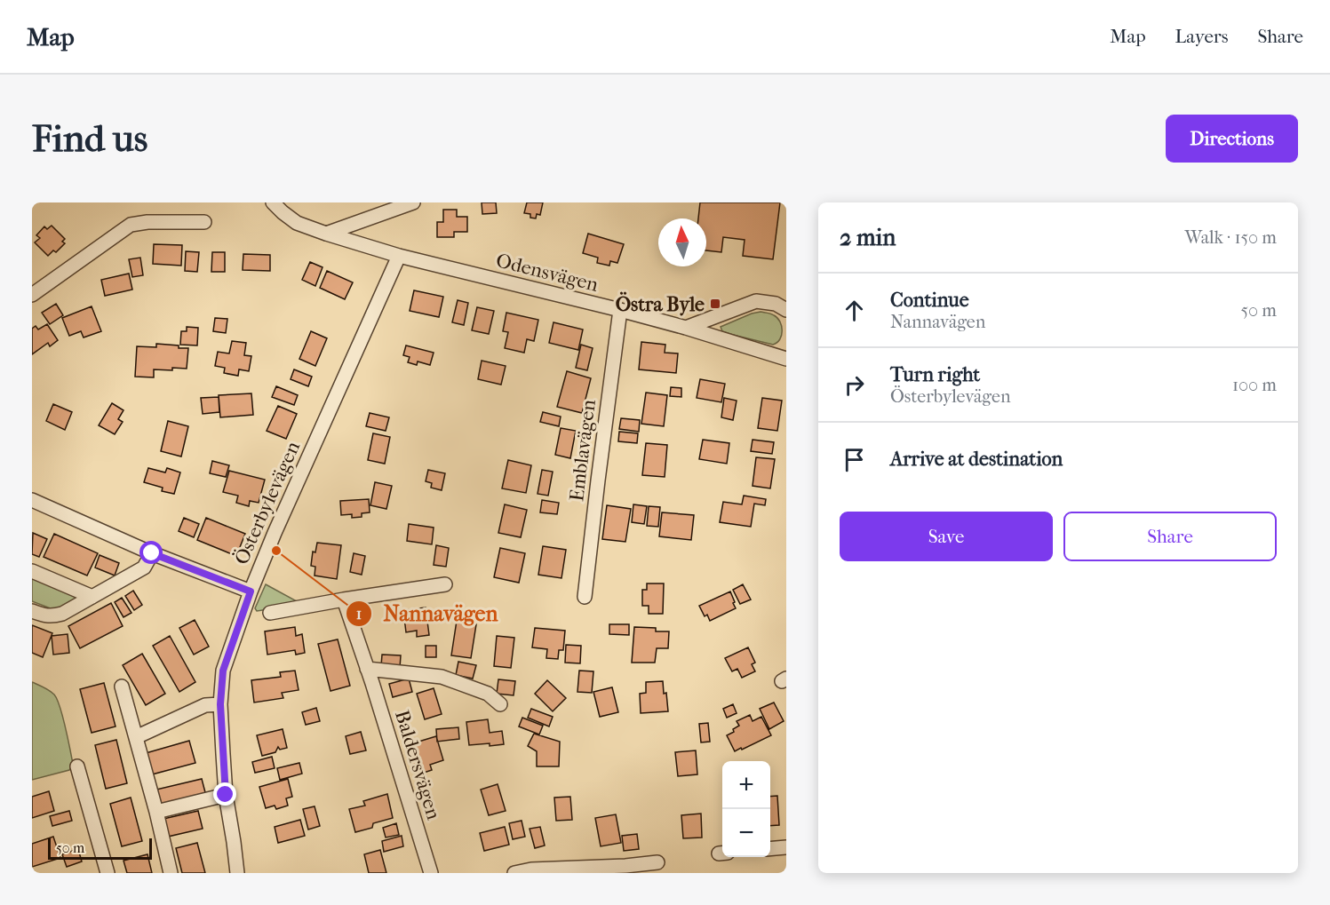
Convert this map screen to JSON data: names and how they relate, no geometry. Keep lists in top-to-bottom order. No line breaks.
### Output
{"streets":{"street":["Odensvägen","Emblavägen","Österbylevägen","Baldersvägen"]},"crossings":[["Odensvägen","Emblavägen"],["Odensvägen","Österbylevägen"]],"places":{"transit":["Östra Byle"],"other":["Nannavägen"]},"scale_bar":"50 m","north":"top","page":{"header":"Map","nav":["Map","Layers","Share"],"buttons":["Directions",["Save","Share"]],"title":"Find us","heading":["2 min","Walk · 150 m"],"list":[["Continue","Nannavägen","50 m"],["Turn right","Österbylevägen","100 m"],"Arrive at destination"],"map_buttons":["+","−"],"scale":"50 m"}}
